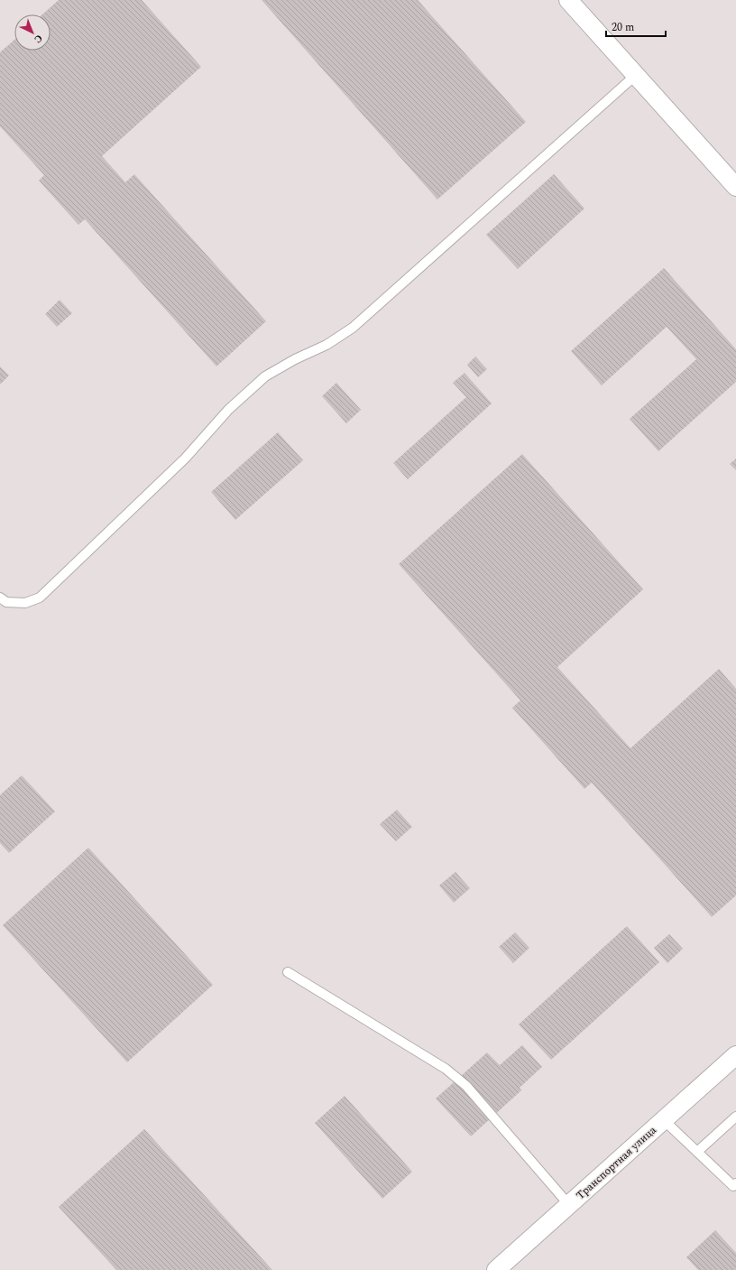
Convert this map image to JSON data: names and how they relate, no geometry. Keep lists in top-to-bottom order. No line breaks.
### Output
{"streets":{"street":["Транспортная улица"]},"scale_bar":"20 m","north":"bottom right"}
